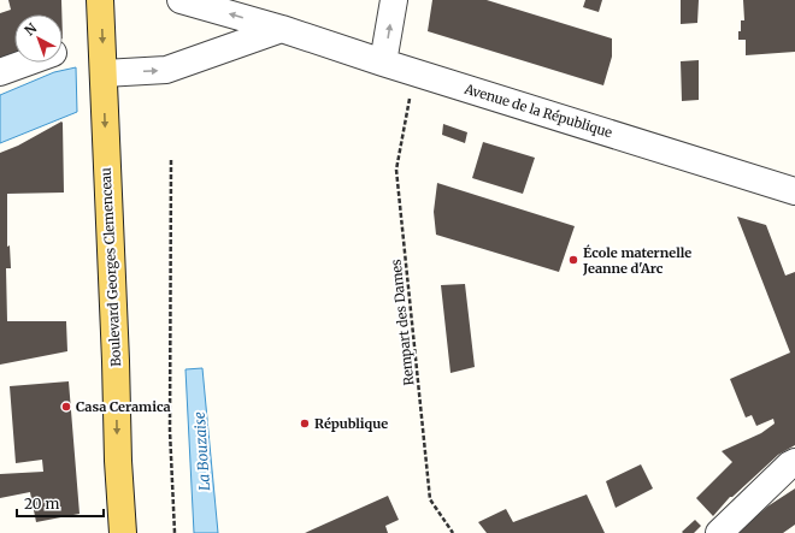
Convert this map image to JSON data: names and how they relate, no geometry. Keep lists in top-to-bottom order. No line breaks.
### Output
{"streets":{"main road":["Boulevard Georges Clemenceau"],"street":["Avenue de la République"],"path":["Rempart des Dames"]},"one_way":["Boulevard Georges Clemenceau"],"water":["La Bouzaise"],"places":["École maternelle Jeanne d'Arc","Casa Ceramica","République"],"scale_bar":"20 m","north":"top left"}
